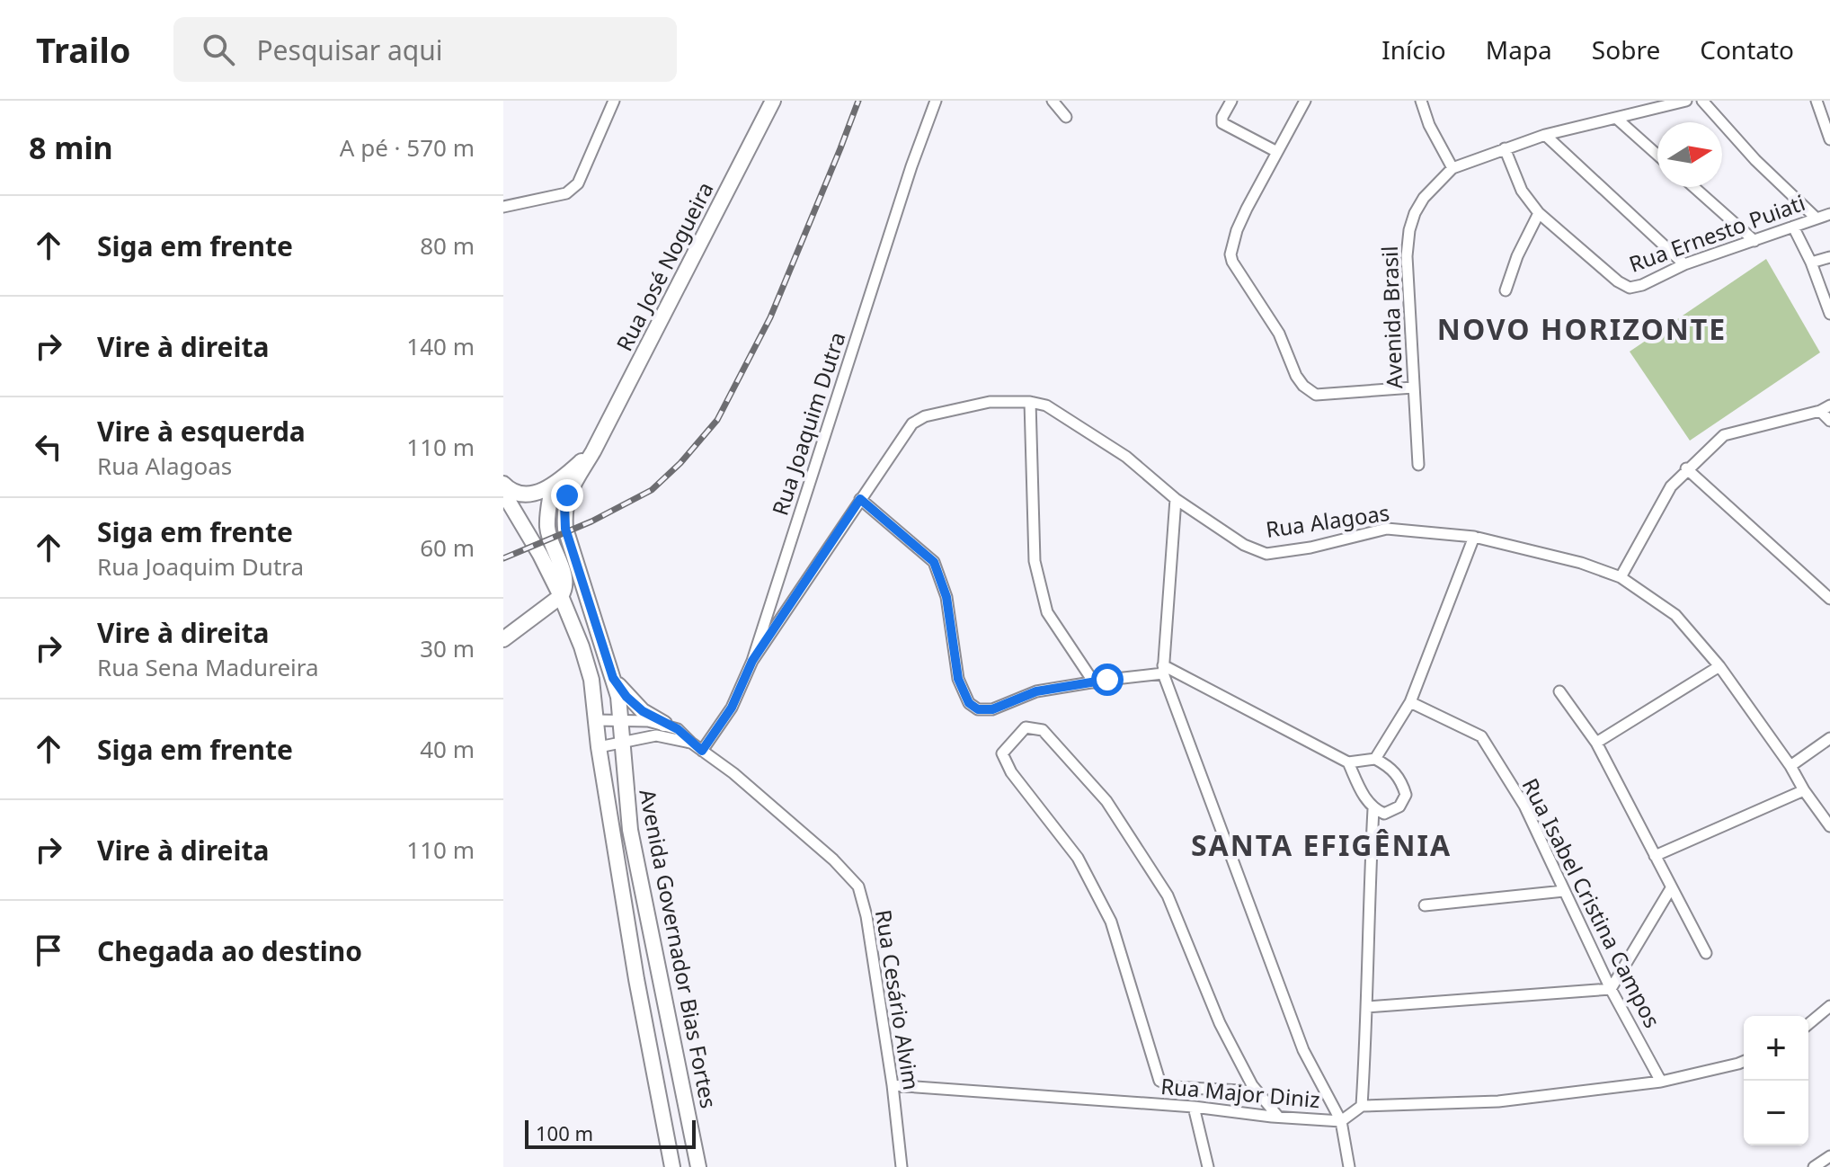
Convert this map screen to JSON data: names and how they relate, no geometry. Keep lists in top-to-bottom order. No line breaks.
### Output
{"streets":{"main road":["Rua José Nogueira","Avenida Governador Bias Fortes"],"street":["Rua Ernesto Puiati","Avenida Brasil","Rua Joaquim Dutra","Rua Alagoas","Rua Isabel Cristina Campos","Rua Cesário Alvim","Rua Major Diniz"]},"crossings":[["Rua José Nogueira","Avenida Governador Bias Fortes"],["Rua Joaquim Dutra","Rua Alagoas"],["Rua Joaquim Dutra","Rua Cesário Alvim"],["Rua Cesário Alvim","Rua Major Diniz"]],"districts":["NOVO HORIZONTE","SANTA EFIGÊNIA"],"scale_bar":"100 m","north":"right","page":{"header":"Trailo","search":"Pesquisar aqui","nav":["Início","Mapa","Sobre","Contato"],"heading":["8 min","A pé · 570 m"],"list":[["Siga em frente","80 m"],["Vire à direita","140 m"],["Vire à esquerda","Rua Alagoas","110 m"],["Siga em frente","Rua Joaquim Dutra","60 m"],["Vire à direita","Rua Sena Madureira","30 m"],["Siga em frente","40 m"],["Vire à direita","110 m"],"Chegada ao destino"],"map_buttons":["+","−"],"scale":"100 m"}}
